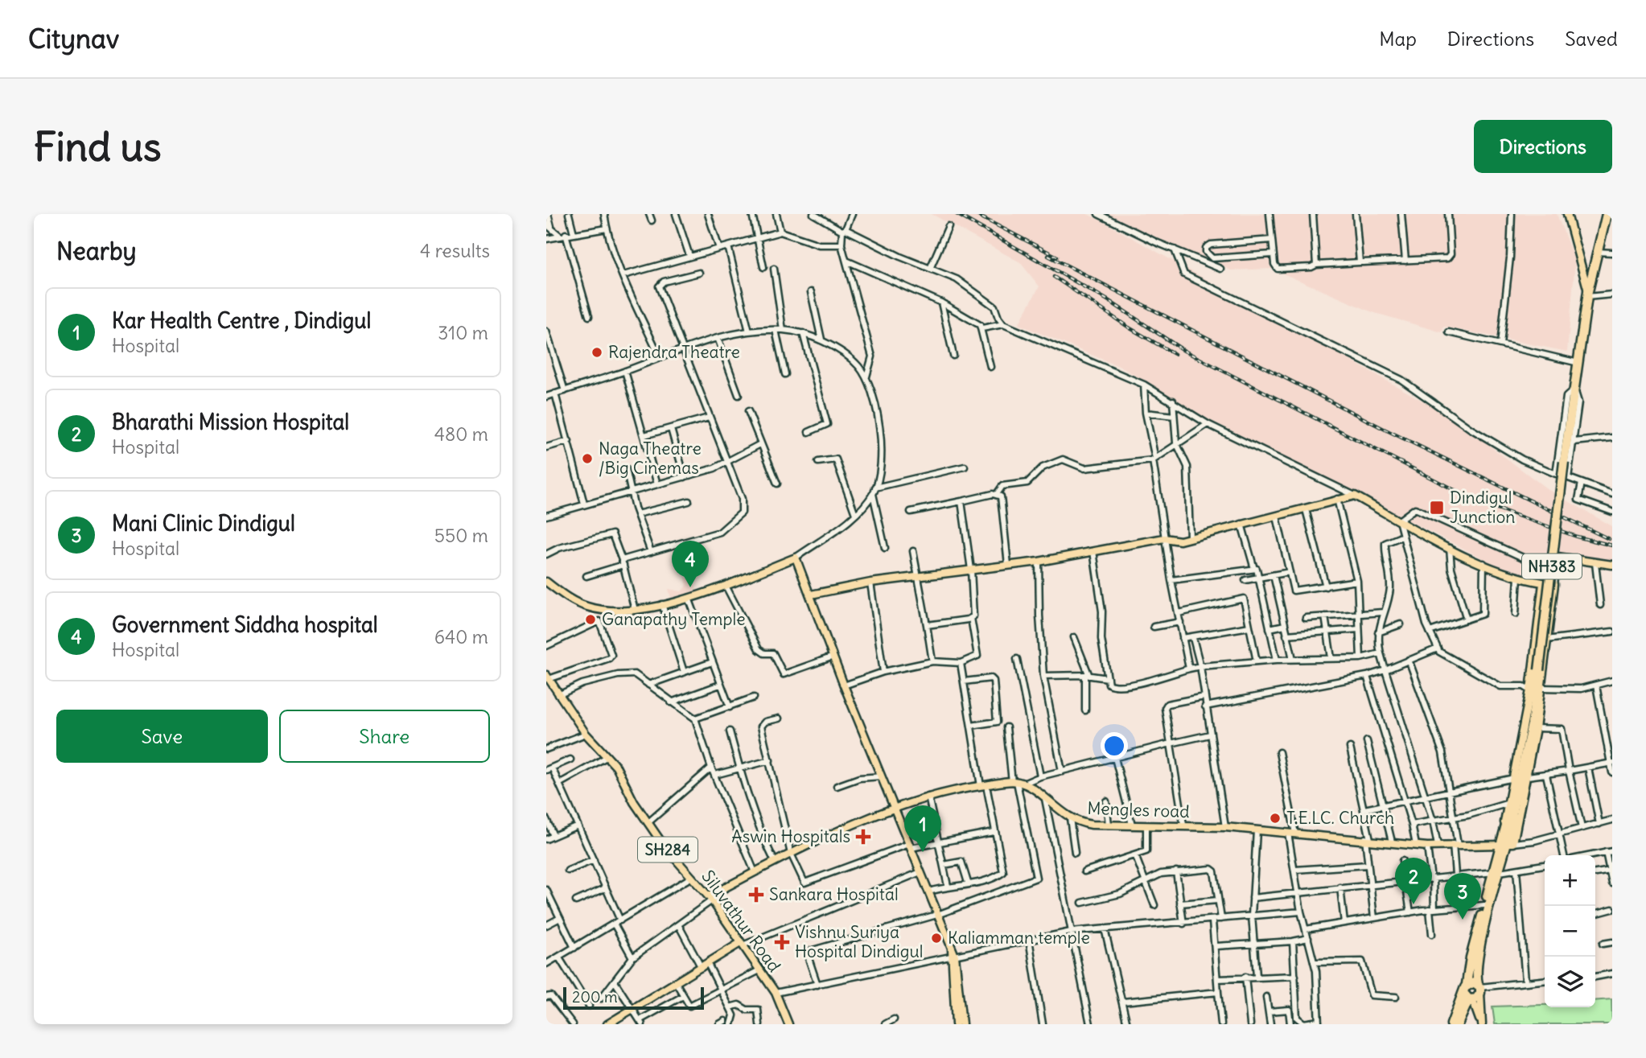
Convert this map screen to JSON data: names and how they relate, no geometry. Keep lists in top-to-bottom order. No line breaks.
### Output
{"streets":{"highway":["NH383"],"main road":["Mengles road","SH284","Siluvathur Road"]},"places":{"other":["Rajendra Theatre","Naga Theatre /Big Cinemas","Ganapathy Temple","T.E.LC. Church","Kaliamman temple"],"transit":["Dindigul Junction"],"health":["Aswin Hospitals","Sankara Hospital","Vishnu Suriya Hospital Dindigul"]},"scale_bar":"200 m","page":{"header":"Citynav","nav":["Map","Directions","Saved"],"buttons":["Directions",["Save","Share"]],"title":"Find us","heading":["Nearby","4 results"],"list":[{"mark":"1","name":"Kar Health Centre , Dindigul","note":"Hospital","value":"310 m"},{"mark":"2","name":"Bharathi Mission Hospital","note":"Hospital","value":"480 m"},{"mark":"3","name":"Mani Clinic Dindigul","note":"Hospital","value":"550 m"},{"mark":"4","name":"Government Siddha hospital","note":"Hospital","value":"640 m"}],"pins":["4","1","2","3"],"map_buttons":["+","−"],"scale":"200 m"}}
